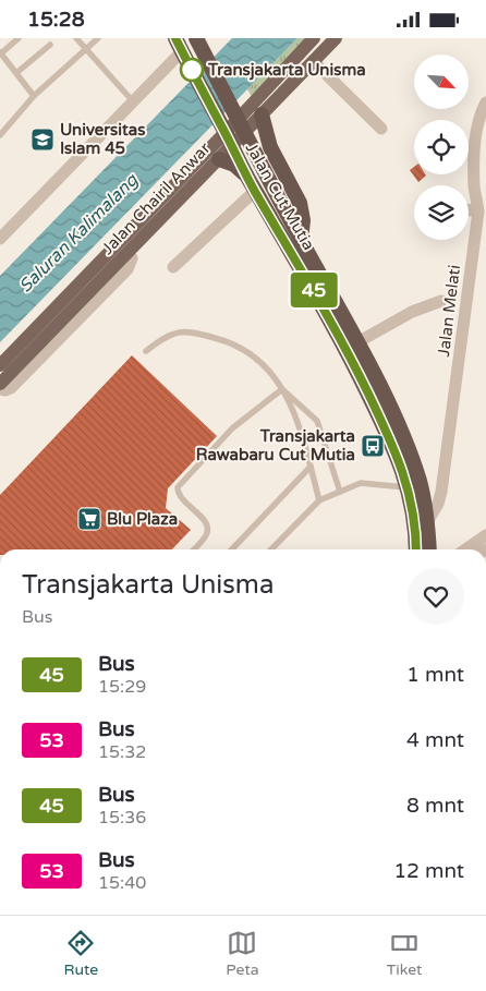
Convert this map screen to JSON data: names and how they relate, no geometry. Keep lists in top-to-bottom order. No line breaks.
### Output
{"streets":{"highway":["Jalan Cut Mutia"],"main road":["Jalan Chairil Anwar"],"street":["Jalan Melati"]},"crossings":[["Jalan Cut Mutia","Jalan Chairil Anwar"],["Jalan Cut Mutia","Jalan Melati"]],"water":["Saluran Kalimalang"],"places":{"other":["Transjakarta Unisma"],"school or university":["Universitas Islam 45"],"bus stop":["Transjakarta Rawabaru Cut Mutia"],"supermarket":["Blu Plaza"]},"lines":["bus line 45"],"north":"bottom right","page":{"status":"15:28","on_map":"45","heading":["Transjakarta Unisma","Bus"],"list":[{"mark":"45","name":"Bus","note":"15:29","value":"1 mnt"},{"mark":"53","name":"Bus","note":"15:32","value":"4 mnt"},{"mark":"45","name":"Bus","note":"15:36","value":"8 mnt"},{"mark":"53","name":"Bus","note":"15:40","value":"12 mnt"}],"tabs":["Rute","Peta","Tiket"]}}
